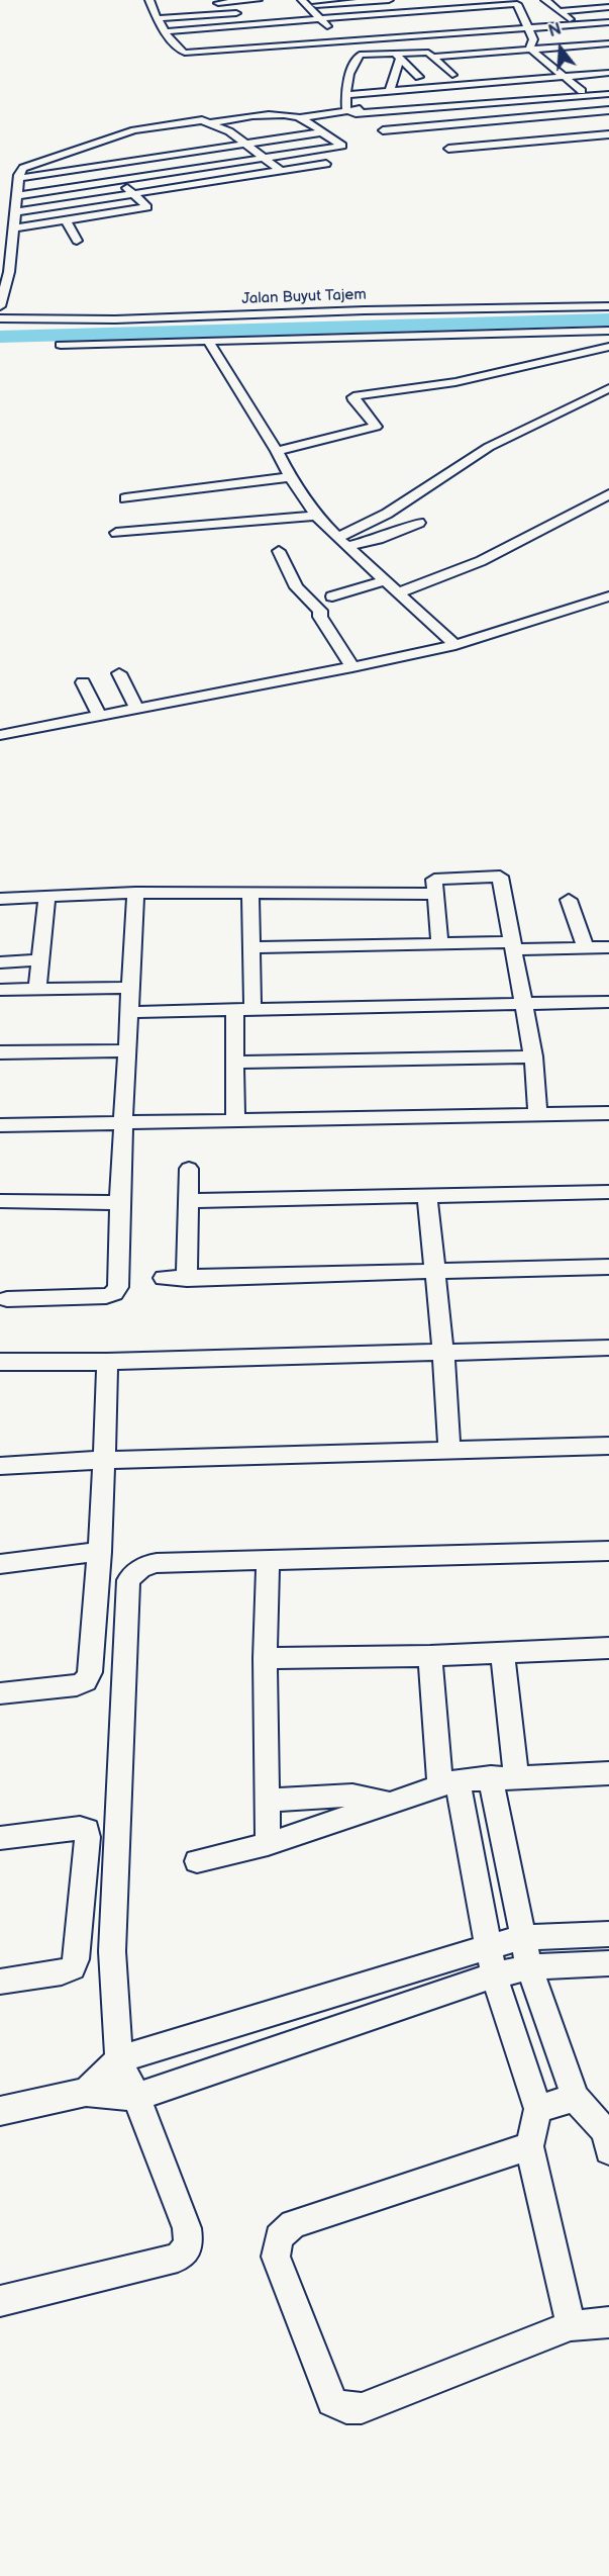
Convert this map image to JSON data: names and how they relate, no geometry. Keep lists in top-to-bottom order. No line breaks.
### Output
{"streets":{"street":["Jalan Buyut Tajem"]},"north":"top"}
